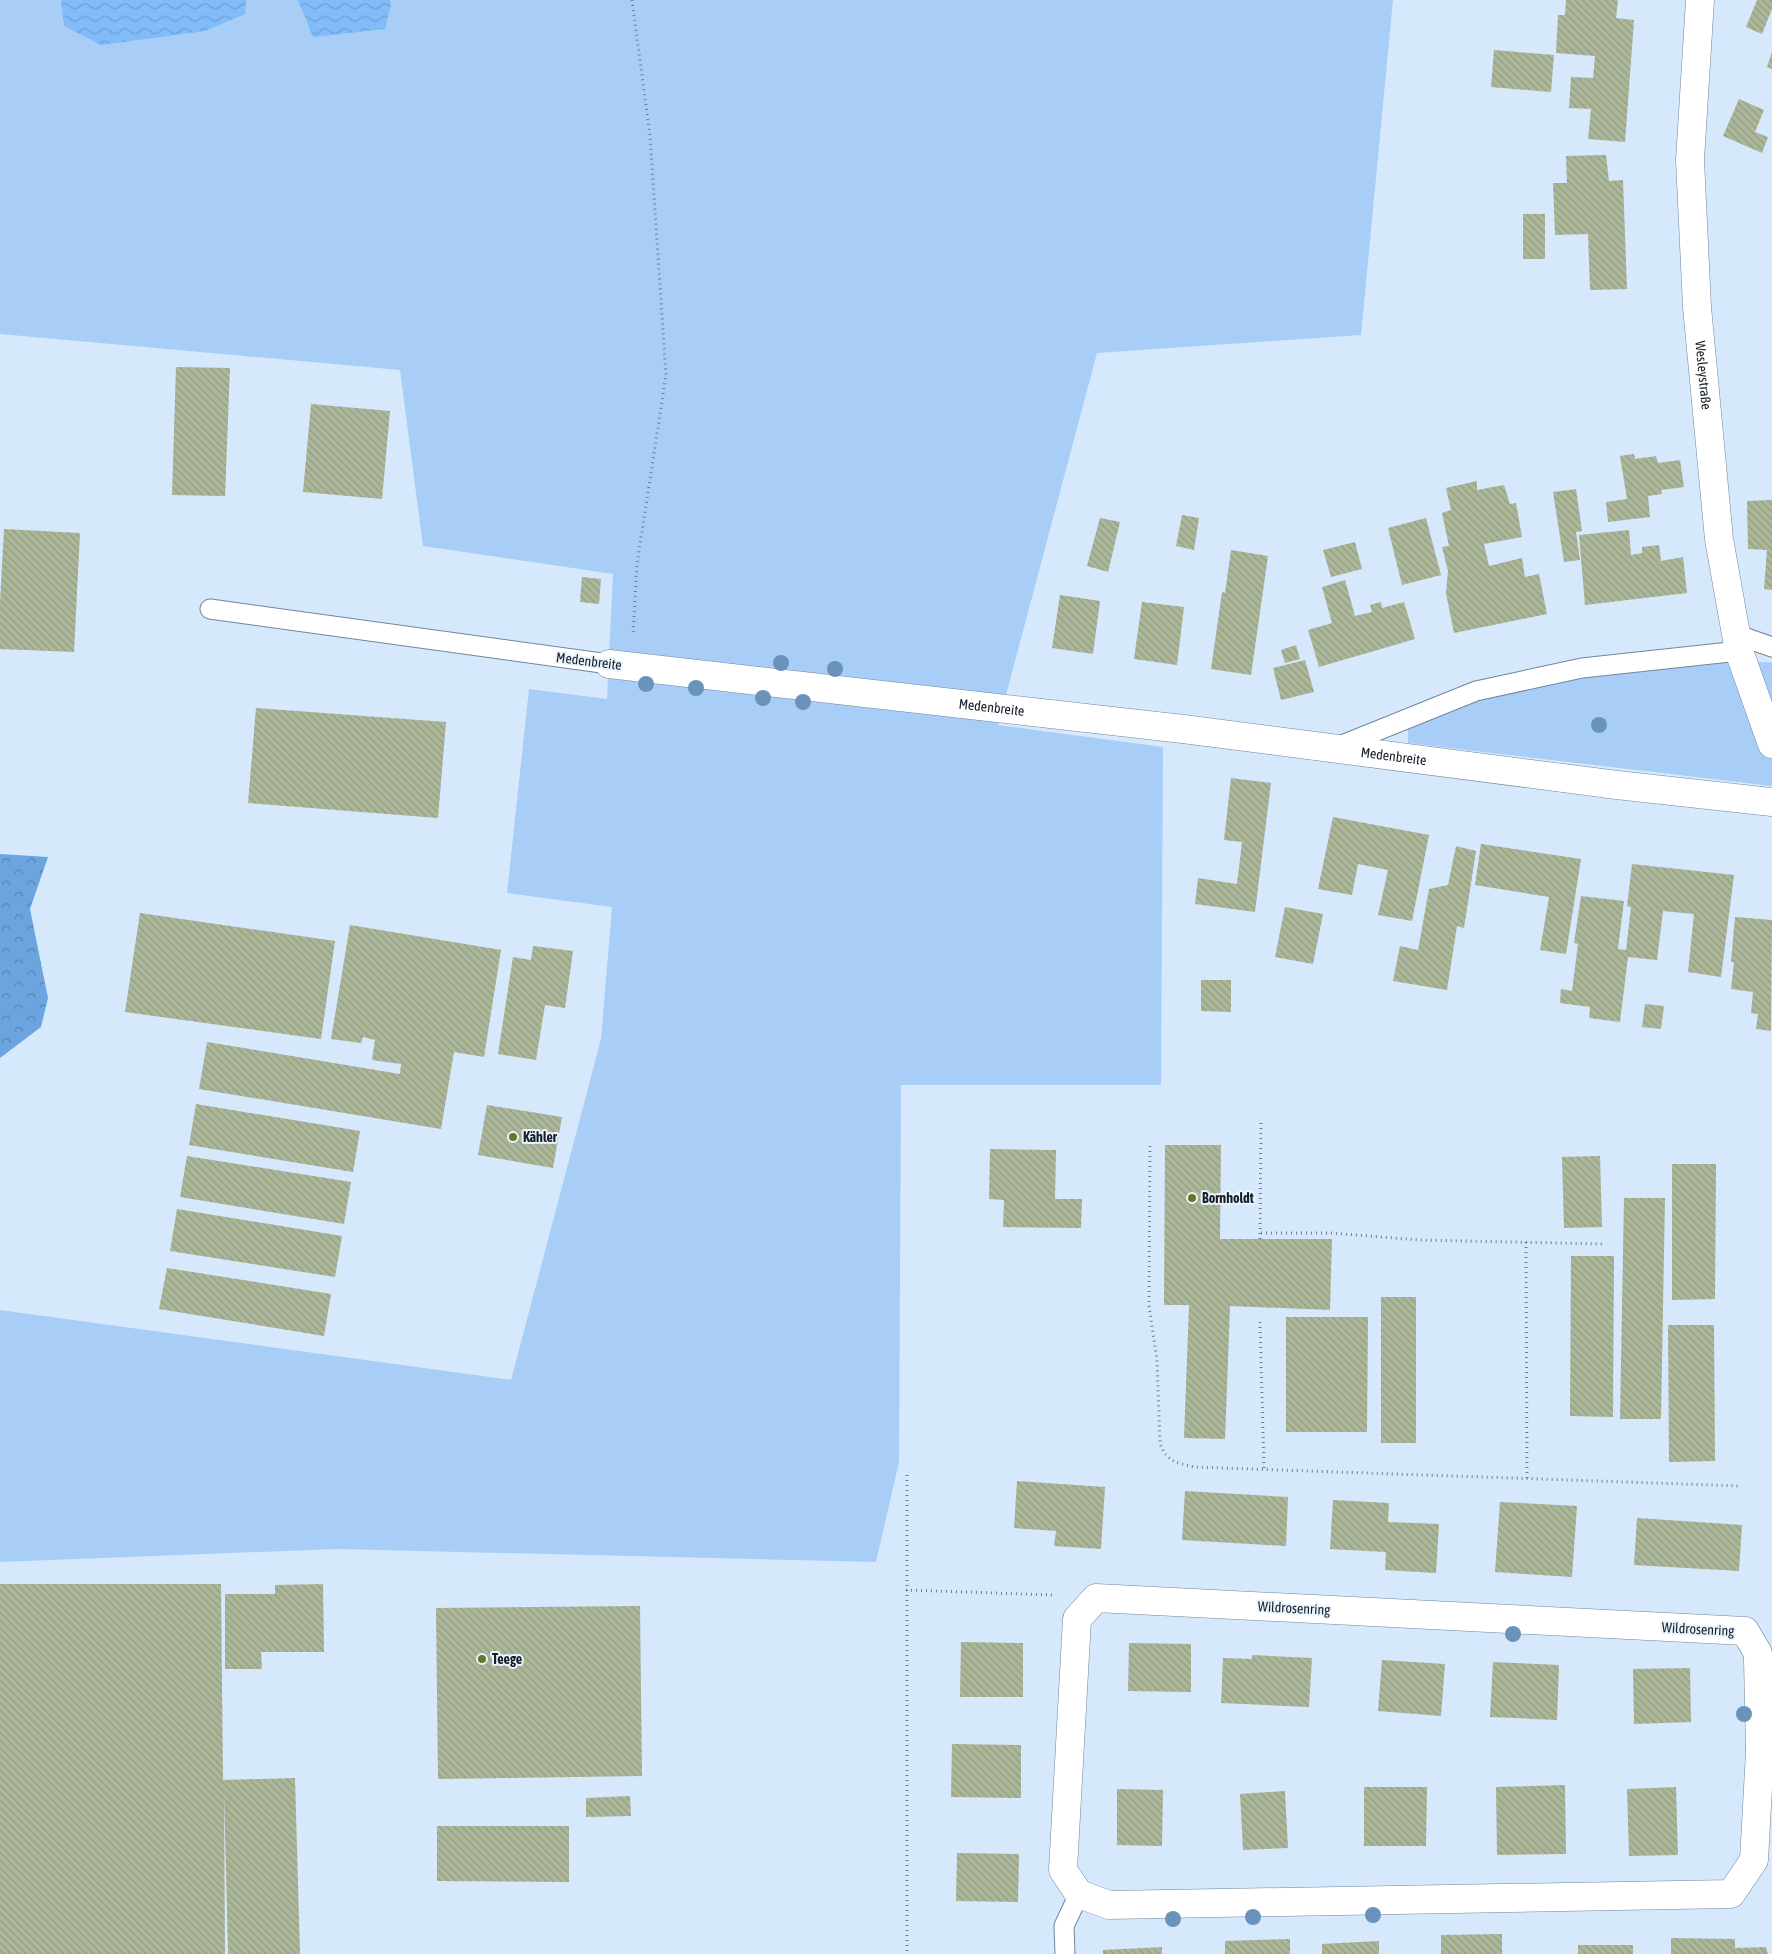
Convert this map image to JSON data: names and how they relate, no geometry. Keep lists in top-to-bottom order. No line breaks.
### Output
{"streets":{"street":["Wesleystraße","Medenbreite","Wildrosenring"]},"places":["Kähler","Bornholdt","Teege"]}
